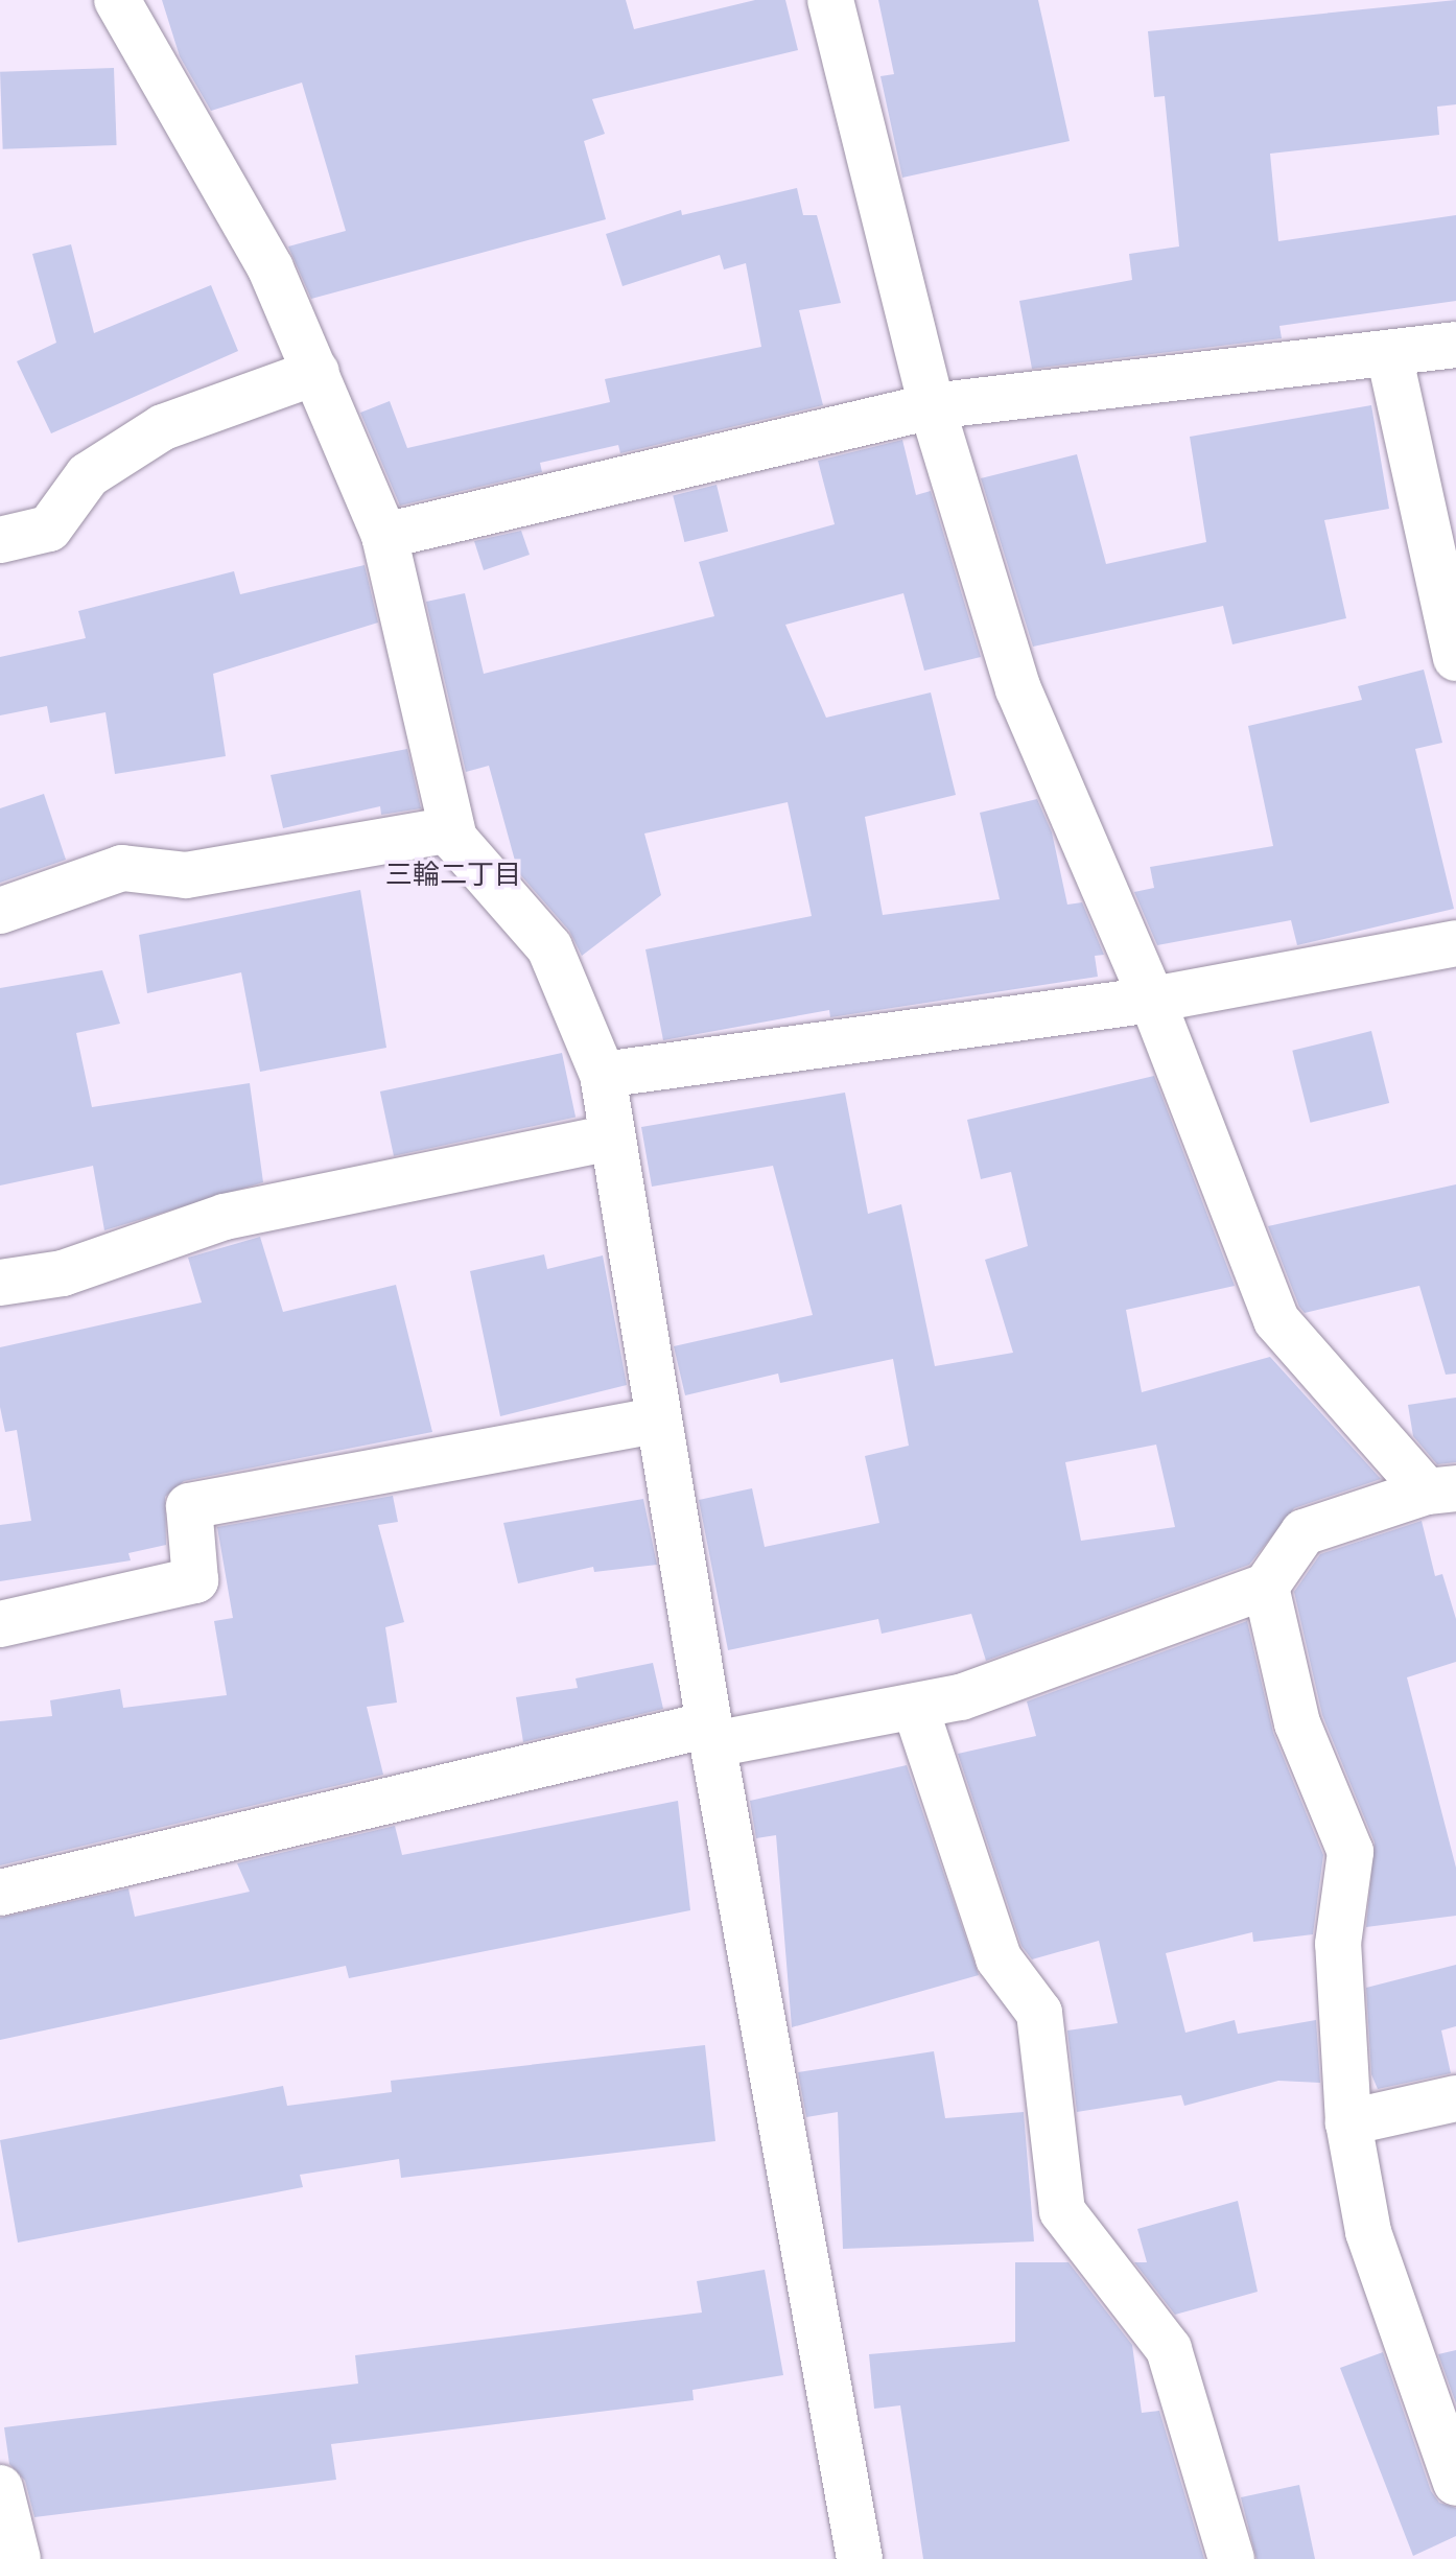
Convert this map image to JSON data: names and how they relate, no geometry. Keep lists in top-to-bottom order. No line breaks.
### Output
{"districts":["三輪二丁目"]}
